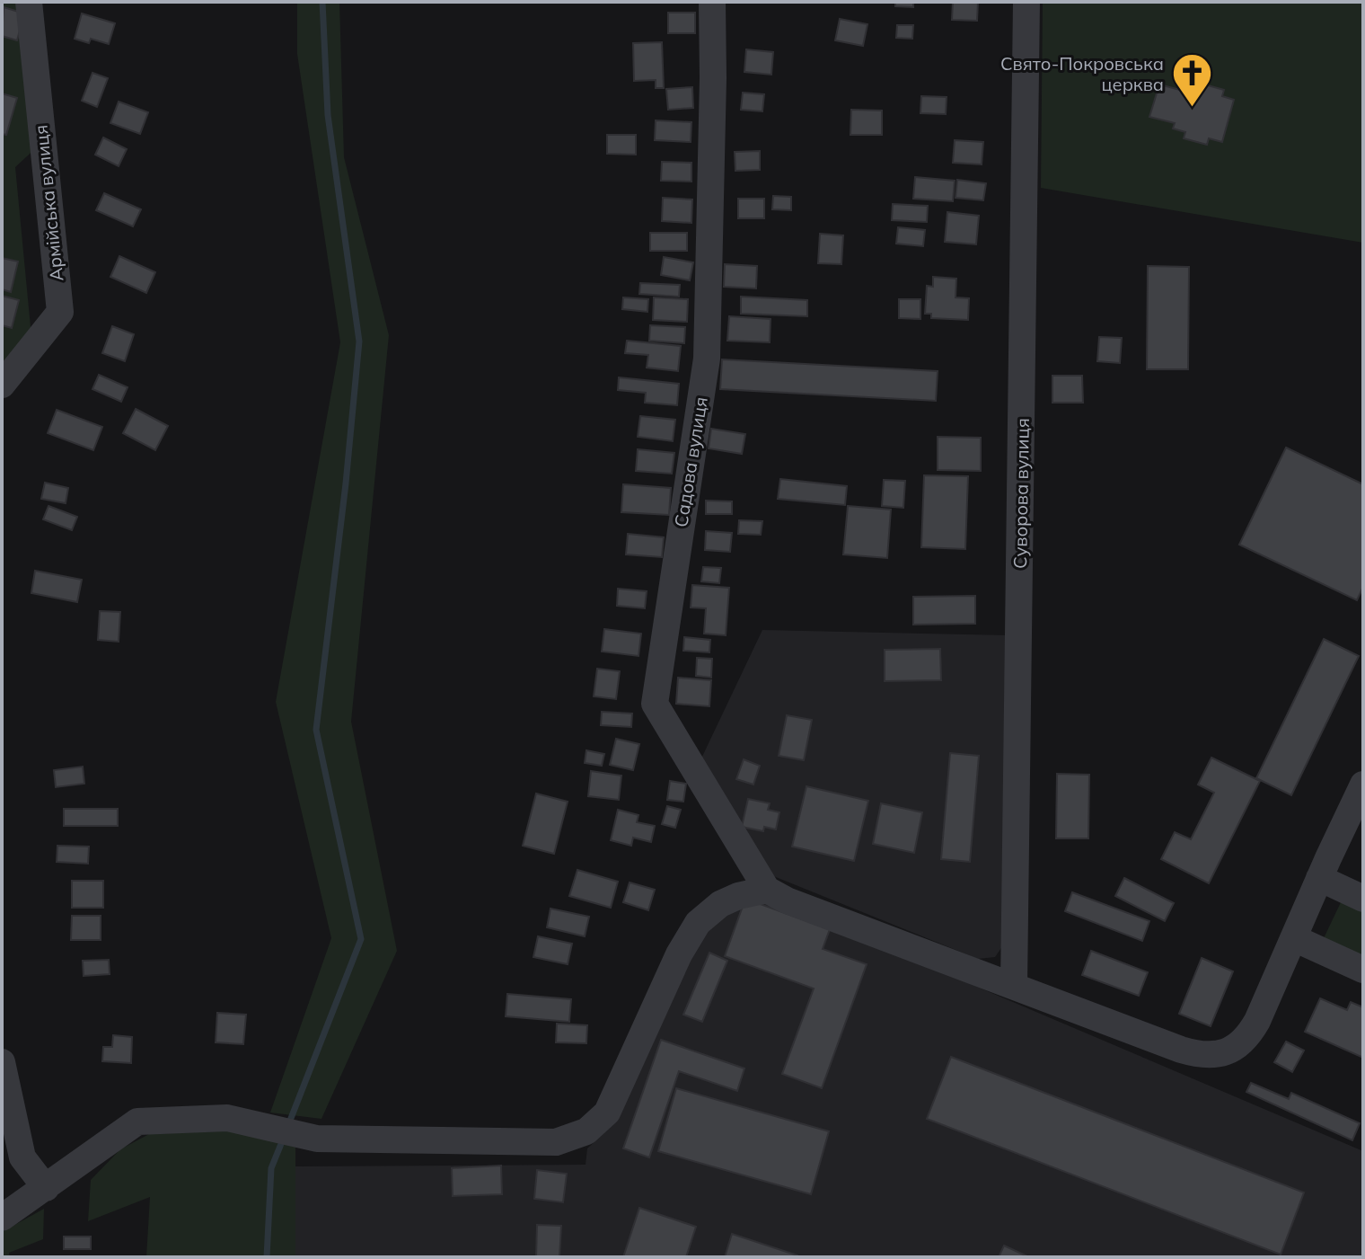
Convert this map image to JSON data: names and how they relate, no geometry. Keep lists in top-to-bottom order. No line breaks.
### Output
{"streets":{"street":["Армійська вулиця","Садова вулиця","Суворова вулиця"]},"places":{"church":["Свято-Покровська церква"]}}
